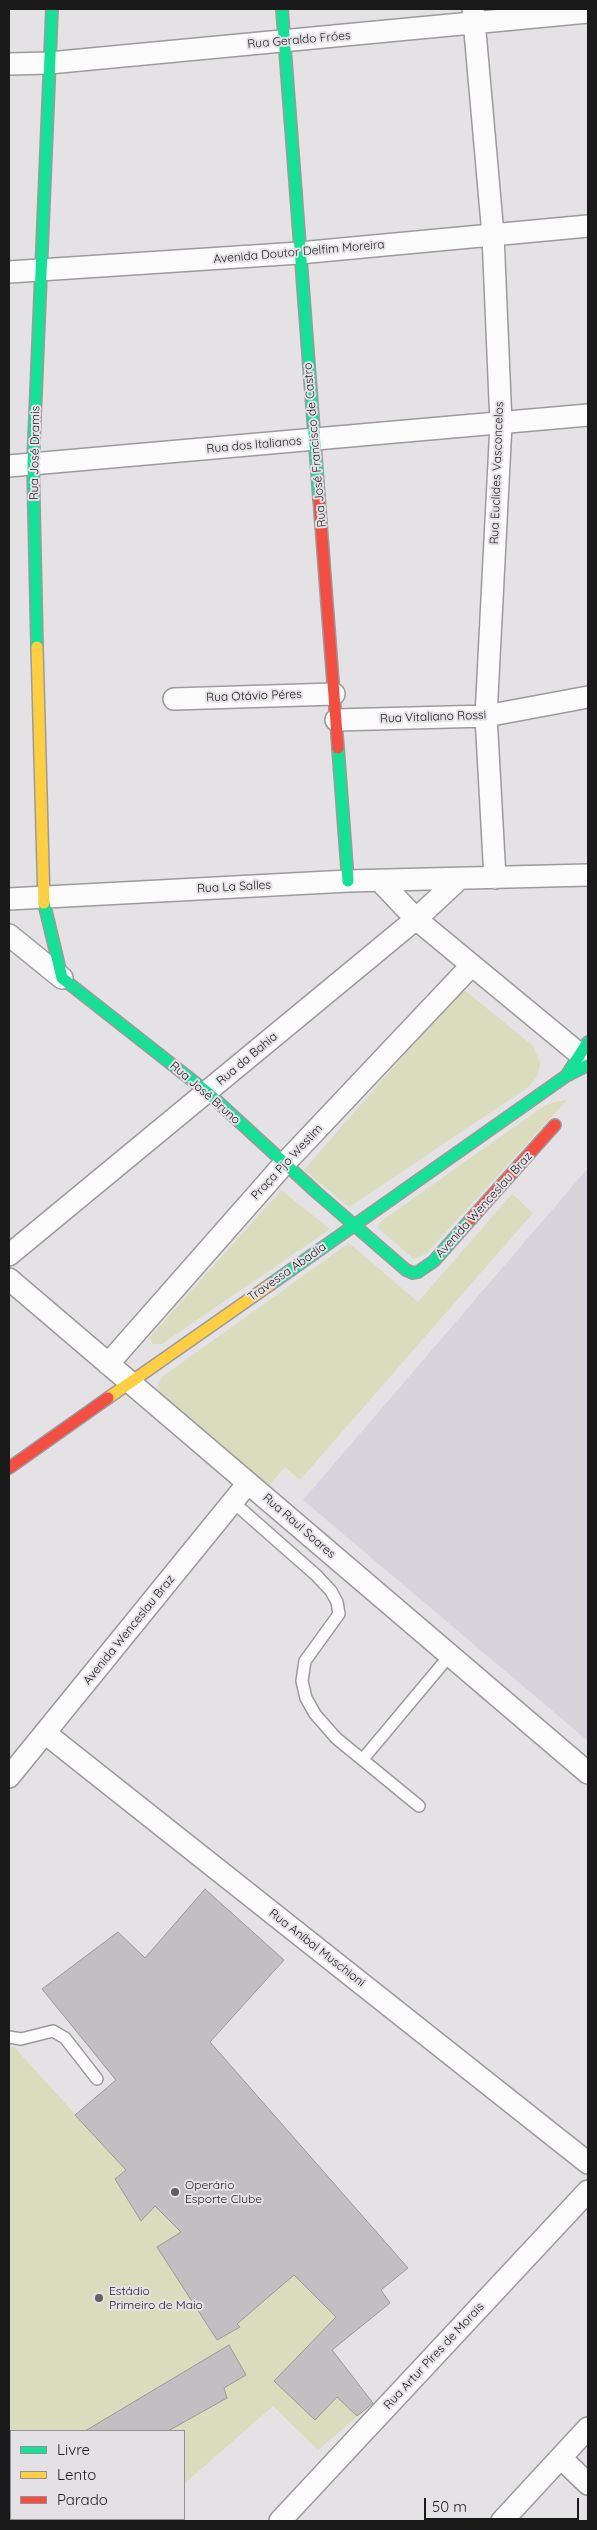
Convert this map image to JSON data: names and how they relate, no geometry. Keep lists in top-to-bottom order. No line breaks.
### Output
{"streets":{"street":["Rua Geraldo Fróes","Avenida Doutor Delfim Moreira","Rua dos Italianos","Rua José Francisco de Castro","Rua José Dramis","Rua Euclides Vasconcelos","Rua Otávio Péres","Rua Vitaliano Rossi","Rua La Salles","Rua da Bahia","Rua José Bruno","Praça Pjo Westim","Avenida Wenceslau Braz","Travessa Abadia","Rua Raul Soares","Rua Aníbal Muschioni","Rua Artur Píres de Morais"]},"crossings":[["Rua Geraldo Fróes","Rua José Francisco de Castro"],["Rua Geraldo Fróes","Rua José Dramis"],["Rua Geraldo Fróes","Rua Euclides Vasconcelos"],["Avenida Doutor Delfim Moreira","Rua José Francisco de Castro"],["Avenida Doutor Delfim Moreira","Rua José Dramis"],["Avenida Doutor Delfim Moreira","Rua Euclides Vasconcelos"],["Rua dos Italianos","Rua José Francisco de Castro"],["Rua dos Italianos","Rua José Dramis"],["Rua dos Italianos","Rua Euclides Vasconcelos"],["Rua José Francisco de Castro","Rua Otávio Péres"],["Rua José Francisco de Castro","Rua Vitaliano Rossi"],["Rua José Francisco de Castro","Rua La Salles"],["Rua José Dramis","Rua La Salles"],["Rua Euclides Vasconcelos","Rua Vitaliano Rossi"],["Rua Euclides Vasconcelos","Rua La Salles"],["Rua La Salles","Rua da Bahia"],["Rua da Bahia","Rua José Bruno"],["Rua José Bruno","Praça Pjo Westim"],["Rua José Bruno","Avenida Wenceslau Braz"],["Rua José Bruno","Travessa Abadia"],["Praça Pjo Westim","Rua Raul Soares"],["Avenida Wenceslau Braz","Rua Raul Soares"],["Avenida Wenceslau Braz","Rua Aníbal Muschioni"],["Travessa Abadia","Rua Raul Soares"]],"places":["Operário Esporte Clube","Estádio Primeiro de Maio"],"legend":["Livre","Lento","Parado"],"scale_bar":"50 m"}
